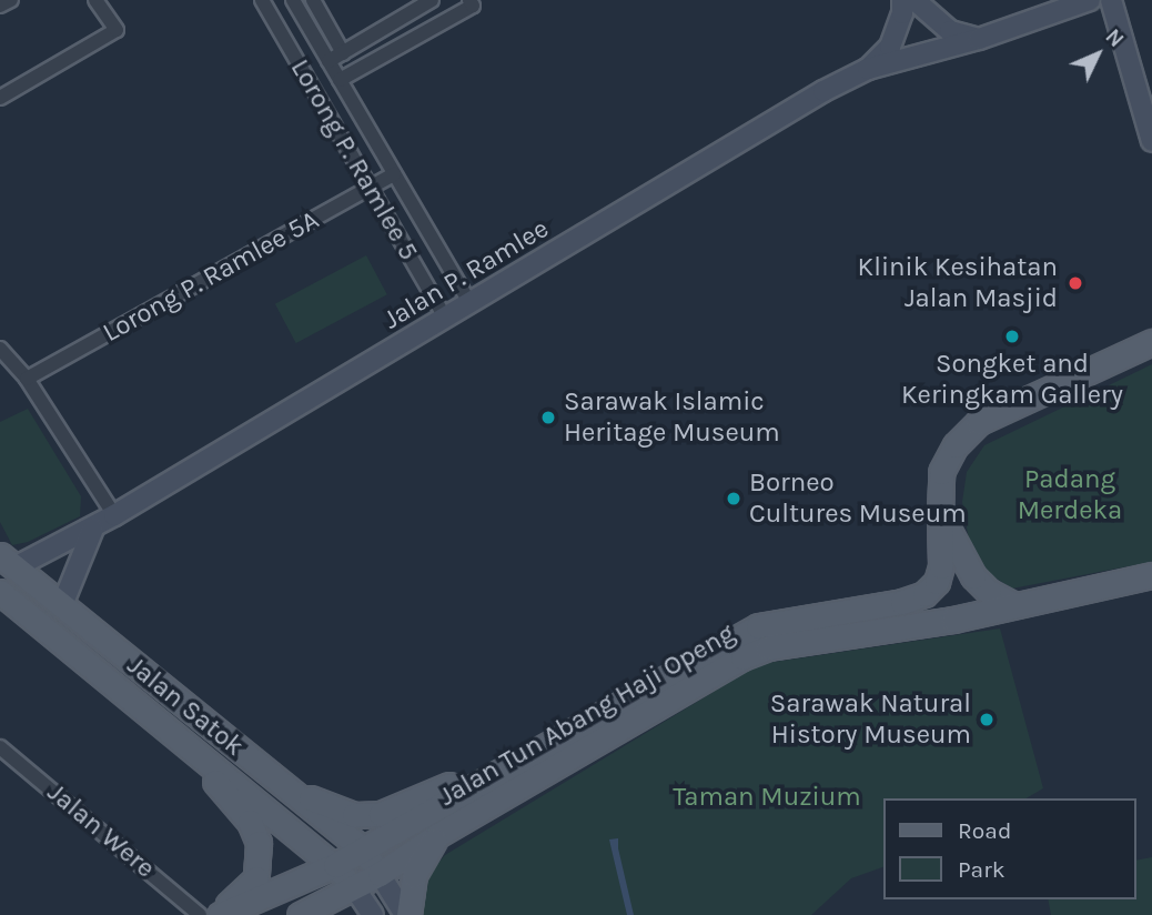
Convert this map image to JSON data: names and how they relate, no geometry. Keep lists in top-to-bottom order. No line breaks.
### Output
{"streets":{"main road":["Jalan P. Ramlee","Jalan Satok","Jalan Tun Abang Haji Openg"],"street":["Lorong P. Ramlee 5","Lorong P. Ramlee 5A","Jalan Were"]},"crossings":[["Lorong P. Ramlee 5","Jalan P. Ramlee"],["Lorong P. Ramlee 5","Lorong P. Ramlee 5A"],["Jalan P. Ramlee","Jalan Satok"],["Jalan Satok","Jalan Tun Abang Haji Openg"]],"parks":["Padang Merdeka","Taman Muzium"],"places":["Klinik Kesihatan Jalan Masjid","Songket and Keringkam Gallery","Sarawak Islamic Heritage Museum","Borneo Cultures Museum","Sarawak Natural History Museum"],"legend":["Road","Park"],"north":"top right"}
